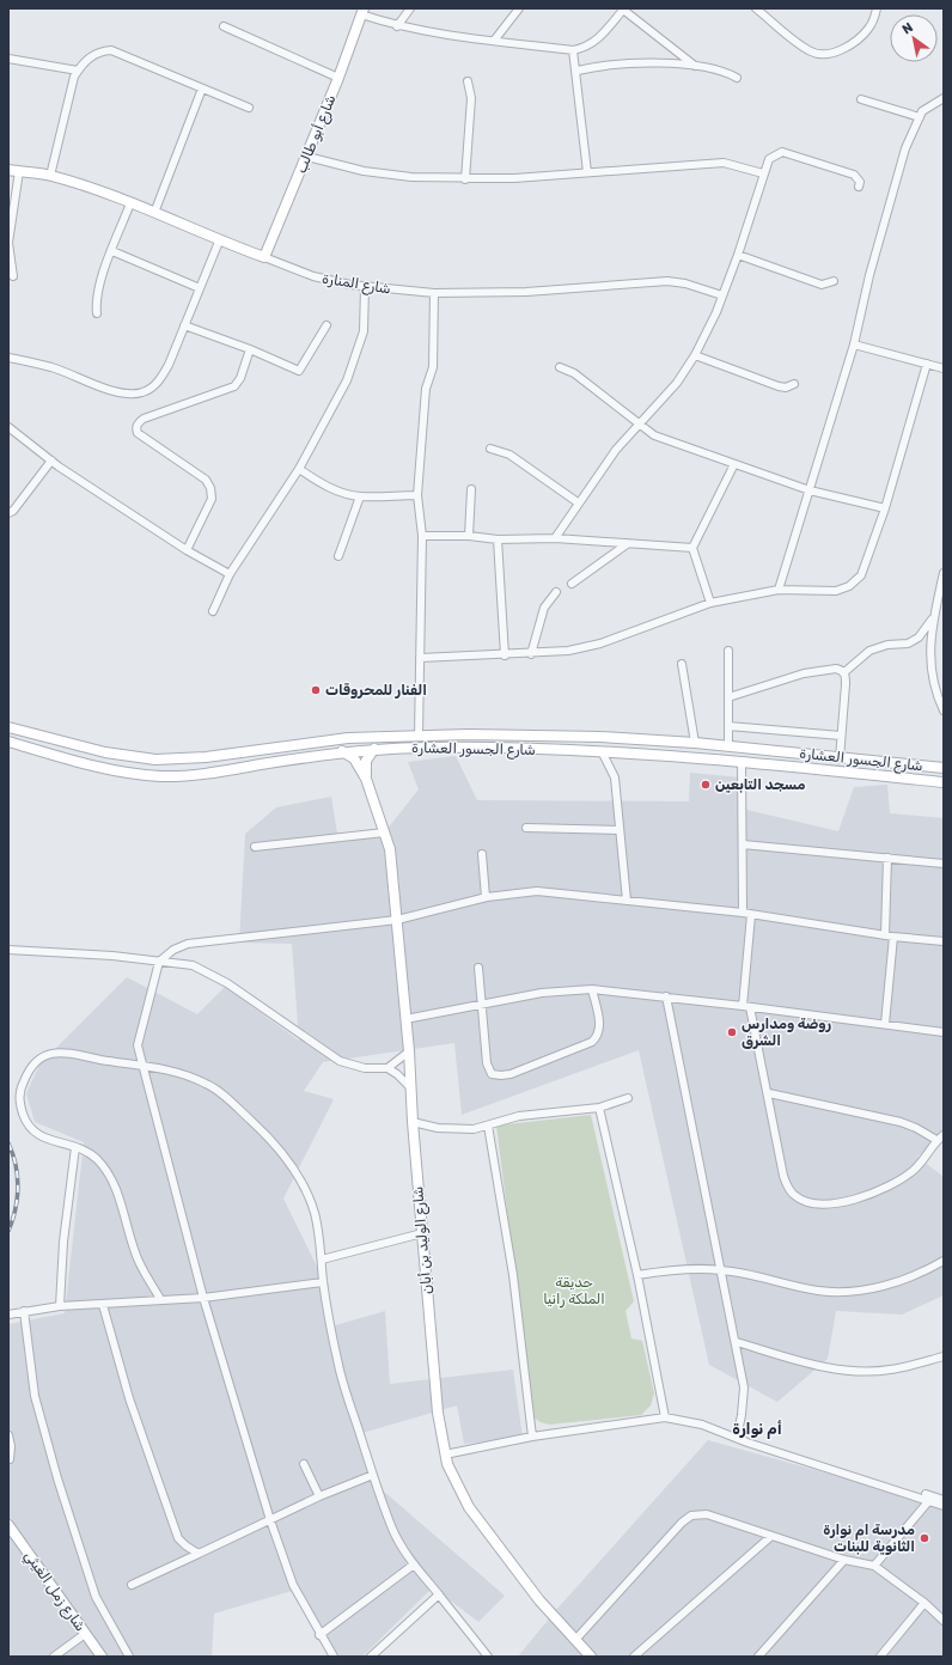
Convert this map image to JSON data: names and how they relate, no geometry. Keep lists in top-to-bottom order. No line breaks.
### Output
{"streets":{"main road":["شارع أبو طالب","شارع المنارة","شارع الجسور العشارة","شارع الوليد بن أبان","شارع زمل الغيثي"]},"crossings":[["شارع أبو طالب","شارع المنارة"],["شارع الجسور العشارة","شارع الوليد بن أبان"]],"districts":["أم نوارة"],"parks":["حديقة الملكة رانيا"],"places":["الفنار للمحروقات","مسجد التابعين","روضة ومدارس الشرق","مدرسة ام نوارة الثانوية للبنات"],"north":"top left"}
